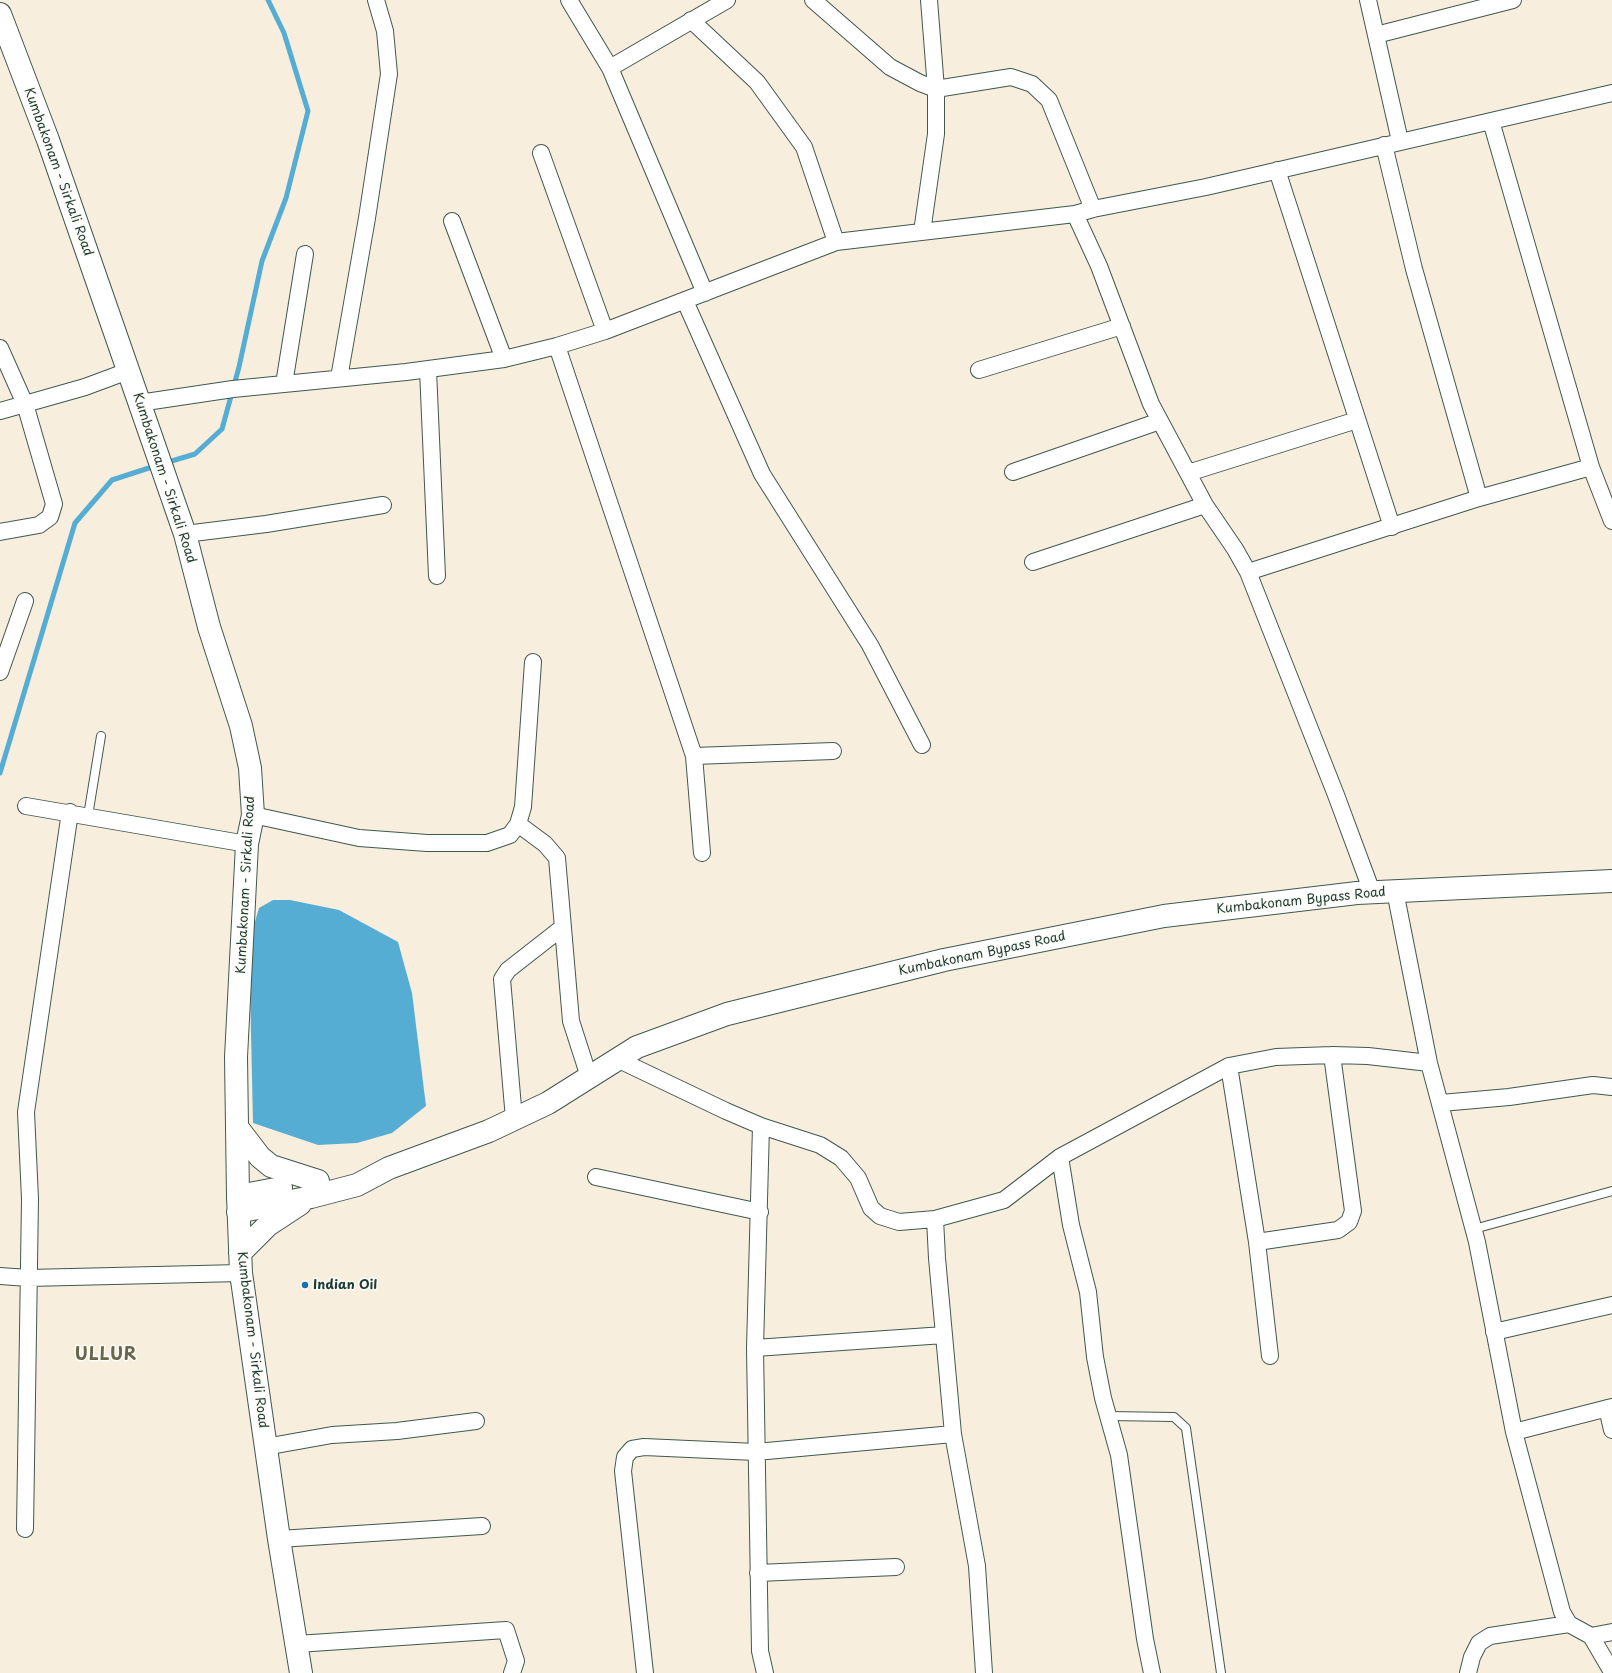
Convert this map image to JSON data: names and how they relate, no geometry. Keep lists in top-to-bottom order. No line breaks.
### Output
{"streets":{"main road":["Kumbakonam - Sirkali Road","Kumbakonam Bypass Road"]},"crossings":[["Kumbakonam - Sirkali Road","Kumbakonam Bypass Road"]],"districts":["ULLUR"],"places":["Indian Oil"]}
